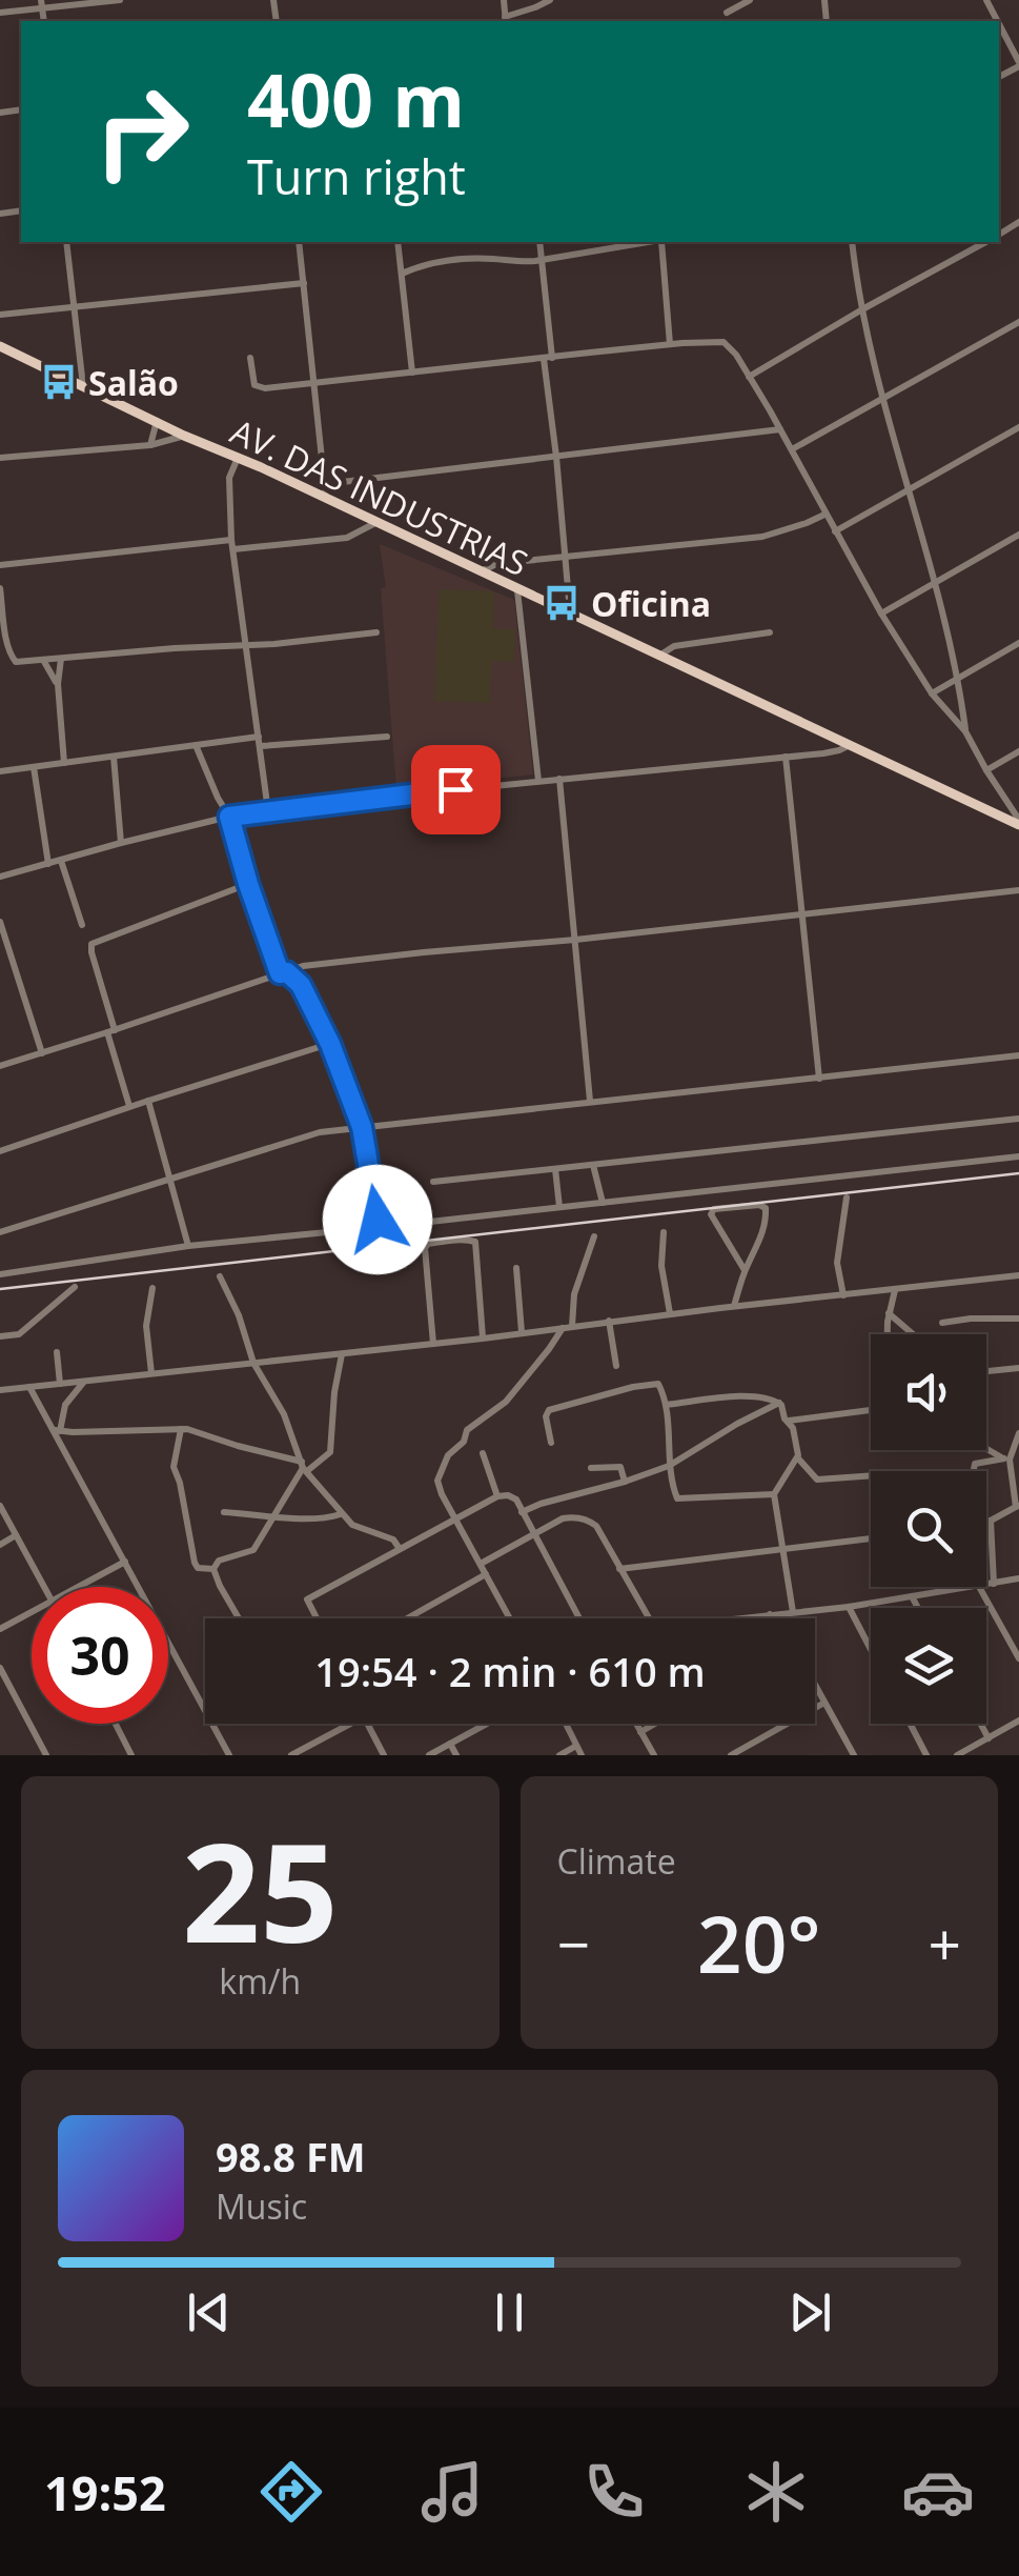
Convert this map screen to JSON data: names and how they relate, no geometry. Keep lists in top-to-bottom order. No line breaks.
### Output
{"streets":{"main road":["AV. DAS INDUSTRIAS"]},"places":{"bus stop":["Salão","Oficina"]},"page":{"turn":["400 m","Turn right"],"limit":"30","trip":"19:54 · 2 min · 610 m","tile":[["25","km/h"],"Climate"],"heat":["−","20°","+"],"song":["98.8 FM","Music"],"tabs":"19:52"}}
